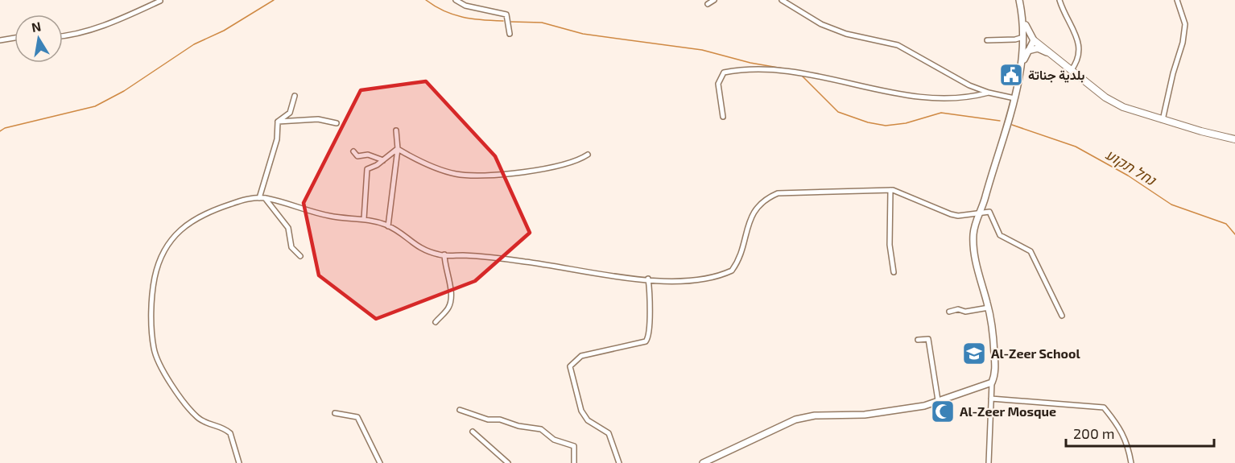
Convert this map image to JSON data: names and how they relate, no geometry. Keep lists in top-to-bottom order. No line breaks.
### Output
{"water":["נחל תקוע"],"places":{"public building":["بلدية جناتة"],"school or university":["Al-Zeer School"],"mosque":["Al-Zeer Mosque"]},"scale_bar":"200 m","north":"top"}
